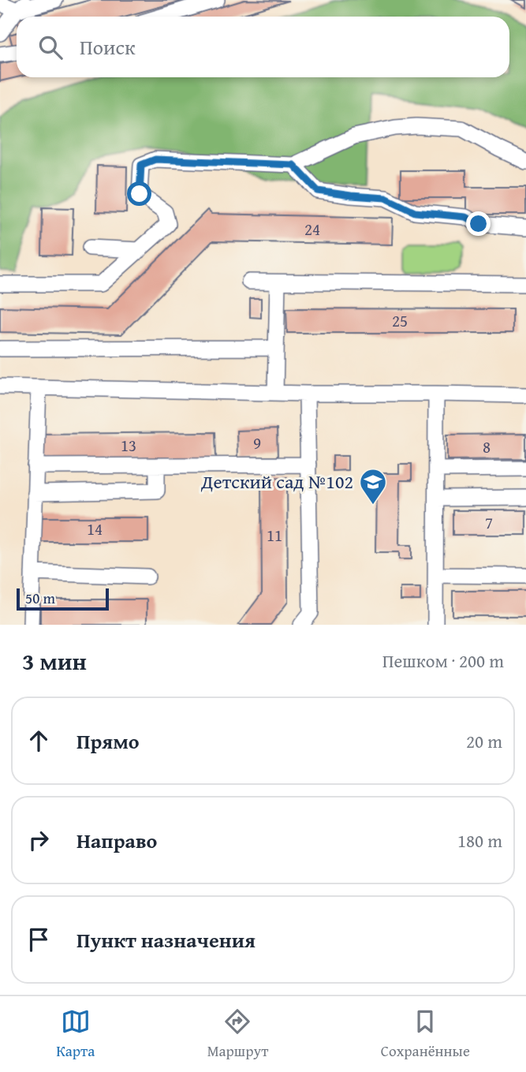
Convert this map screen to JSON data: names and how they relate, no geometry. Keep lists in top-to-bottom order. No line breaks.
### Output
{"places":{"school or university":["Детский сад №102"]},"house_numbers":["24","25","9","13","8","7","14","11"],"scale_bar":"50 m","page":{"search":"Поиск","scale":"50 m","heading":["3 мин","Пешком · 200 m"],"list":[["Прямо","20 m"],["Направо","180 m"],"Пункт назначения"],"nav":["Карта","Маршрут","Сохранённые"]}}
